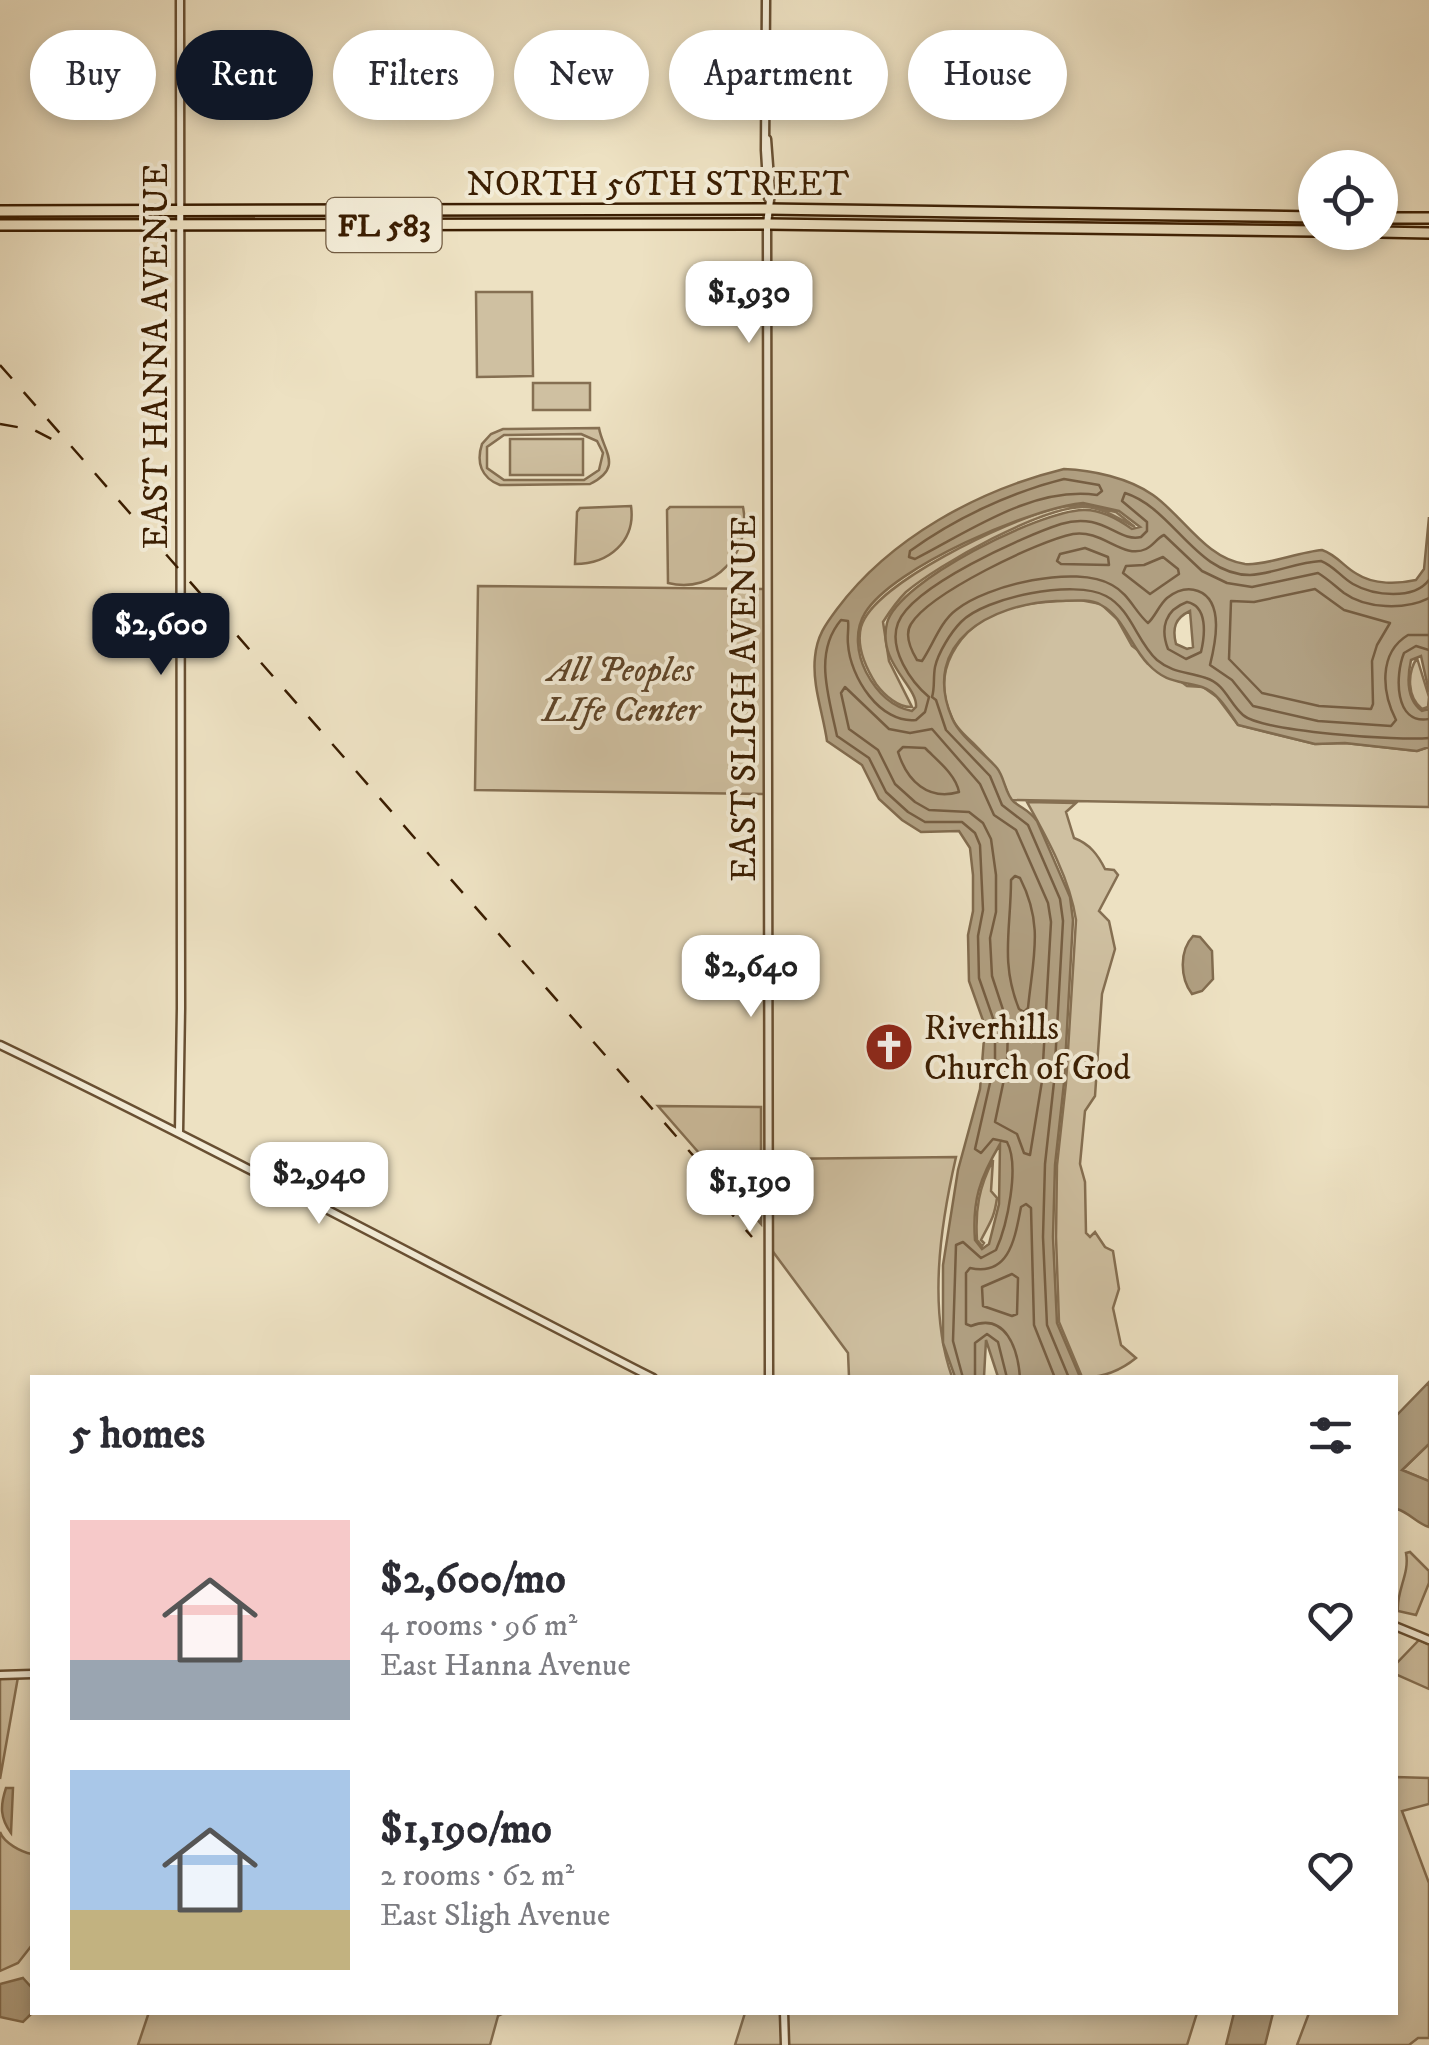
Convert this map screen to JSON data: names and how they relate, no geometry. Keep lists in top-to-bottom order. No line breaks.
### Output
{"streets":{"main road":["NORTH 56TH STREET","FL 583"],"street":["EAST HANNA AVENUE","EAST SLIGH AVENUE"]},"crossings":[["NORTH 56TH STREET","EAST HANNA AVENUE"],["NORTH 56TH STREET","EAST SLIGH AVENUE"]],"parks":["All Peoples LIfe Center"],"places":{"church":["Riverhills Church of God"]},"page":{"chip":["Buy","Rent","Filters","New","Apartment","House"],"price":["$1,930","$2,600","$2,640","$2,940","$1,190"],"heading":"5 homes","list":[{"name":"$2,600/mo","note":"4 rooms · 96 m² · East Hanna Avenue"},{"name":"$1,190/mo","note":"2 rooms · 62 m² · East Sligh Avenue"}]}}
